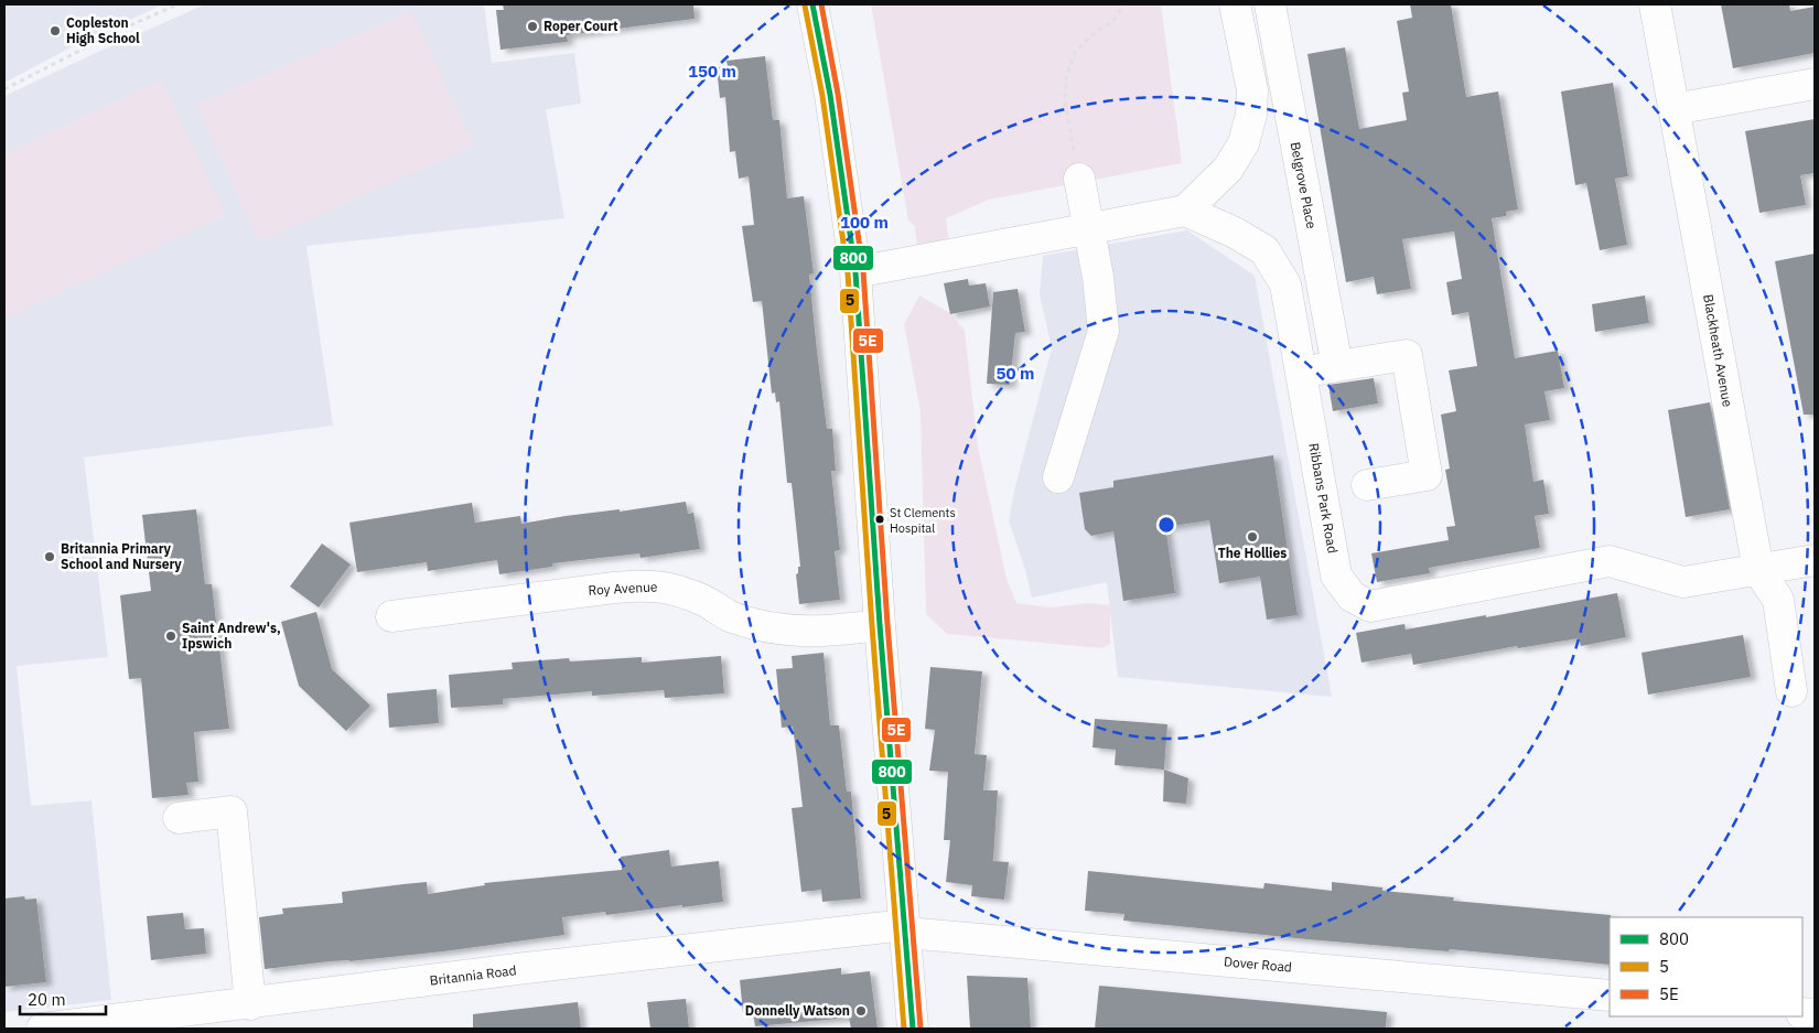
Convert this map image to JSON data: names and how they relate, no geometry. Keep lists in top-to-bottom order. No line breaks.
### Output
{"streets":{"street":["Belgrove Place","Blackheath Avenue","Ribbans Park Road","Roy Avenue","Dover Road","Britannia Road"]},"crossings":[["Blackheath Avenue","Ribbans Park Road"],["Dover Road","Britannia Road"]],"places":["Roper Court","Copleston High School","St Clements Hospital","The Hollies","Britannia Primary School and Nursery","Saint Andrew's, Ipswich","Donnelly Watson"],"lines":["transit line 800","transit line 5E","transit line 5"],"legend":["800","5","5E"],"scale_bar":"20 m","rings":["150 m","100 m","50 m"]}
